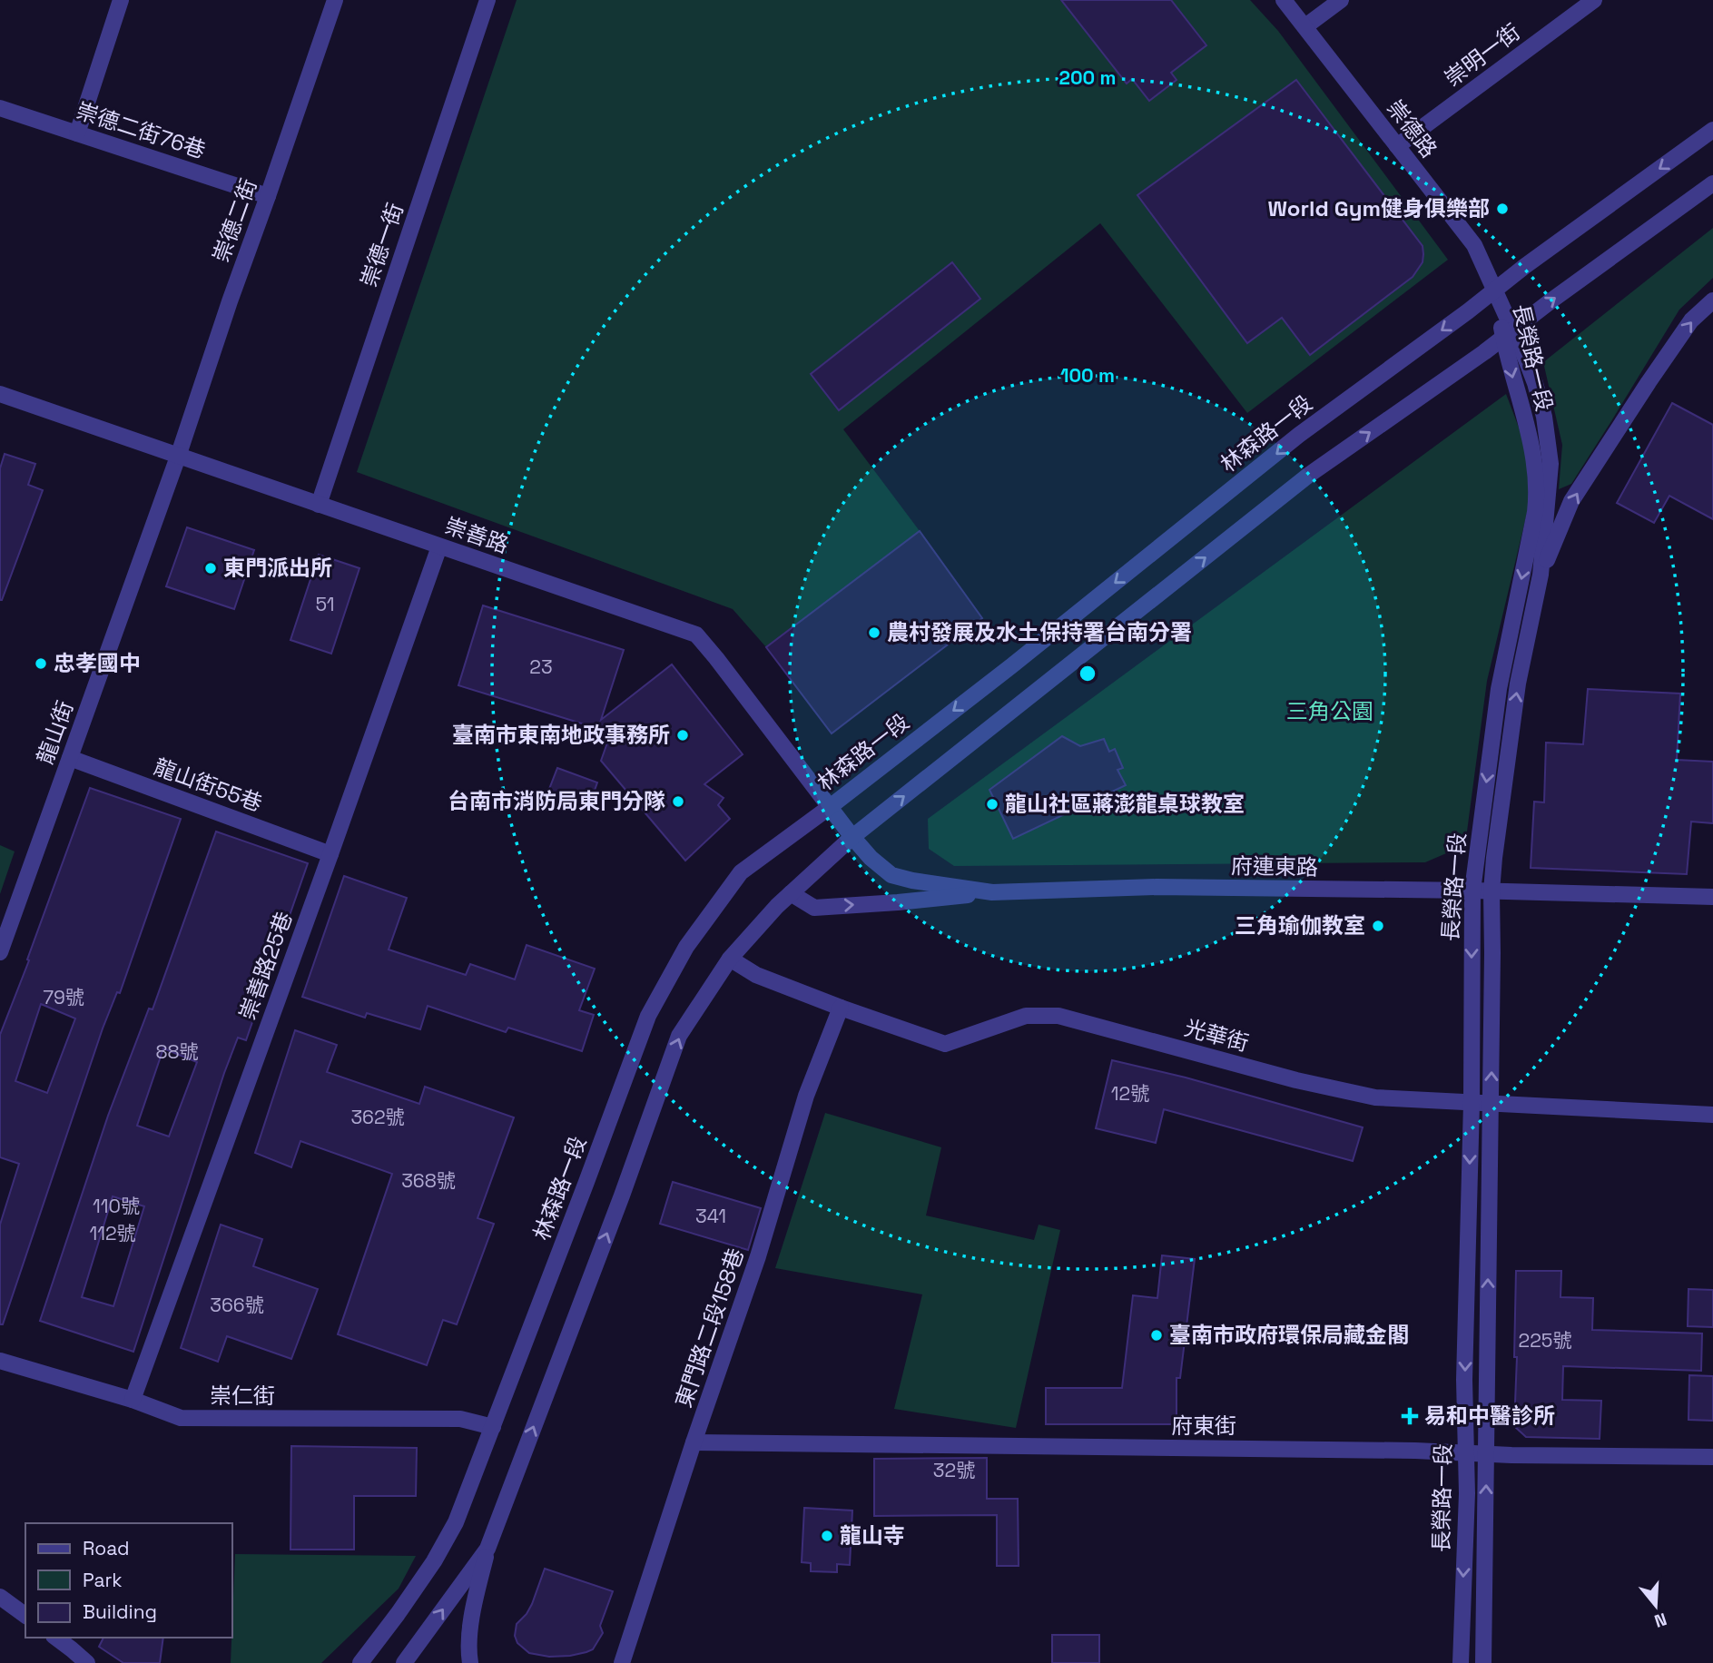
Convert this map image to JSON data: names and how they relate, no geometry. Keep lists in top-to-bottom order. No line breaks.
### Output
{"streets":{"street":["崇明一街","崇德路","崇德二街76巷","崇德二街","崇德一街","長榮路一段","林森路一段","崇善路","龍山街","龍山街55巷","府連東路","崇善路25巷","光華街","東門路二段158巷","崇仁街","府東街"]},"crossings":[["崇明一街","崇德路"],["崇德路","長榮路一段"],["崇德路","林森路一段"],["崇德二街76巷","崇德二街"],["崇德二街","崇善路"],["崇德二街","龍山街"],["崇德一街","崇善路"],["長榮路一段","林森路一段"],["長榮路一段","府連東路"],["長榮路一段","光華街"],["長榮路一段","府東街"],["林森路一段","崇善路"],["林森路一段","崇仁街"],["崇善路","龍山街"],["崇善路","府連東路"],["崇善路","崇善路25巷"],["龍山街","龍山街55巷"],["龍山街55巷","崇善路25巷"],["崇善路25巷","崇仁街"],["光華街","東門路二段158巷"],["東門路二段158巷","府東街"]],"parks":["三角公園"],"places":{"other":["World Gym健身俱樂部","東門派出所","農村發展及水土保持署台南分署","忠孝國中","臺南市東南地政事務所","台南市消防局東門分隊","龍山社區蔣澎龍桌球教室","三角瑜伽教室","臺南市政府環保局藏金閣","龍山寺"],"health":["易和中醫診所"]},"house_numbers":["51","23","79號","88號","12號","362號","368號","110號","341","112號","366號","225號","32號"],"legend":["Road","Park","Building"],"north":"bottom","rings":["200 m","100 m"]}
